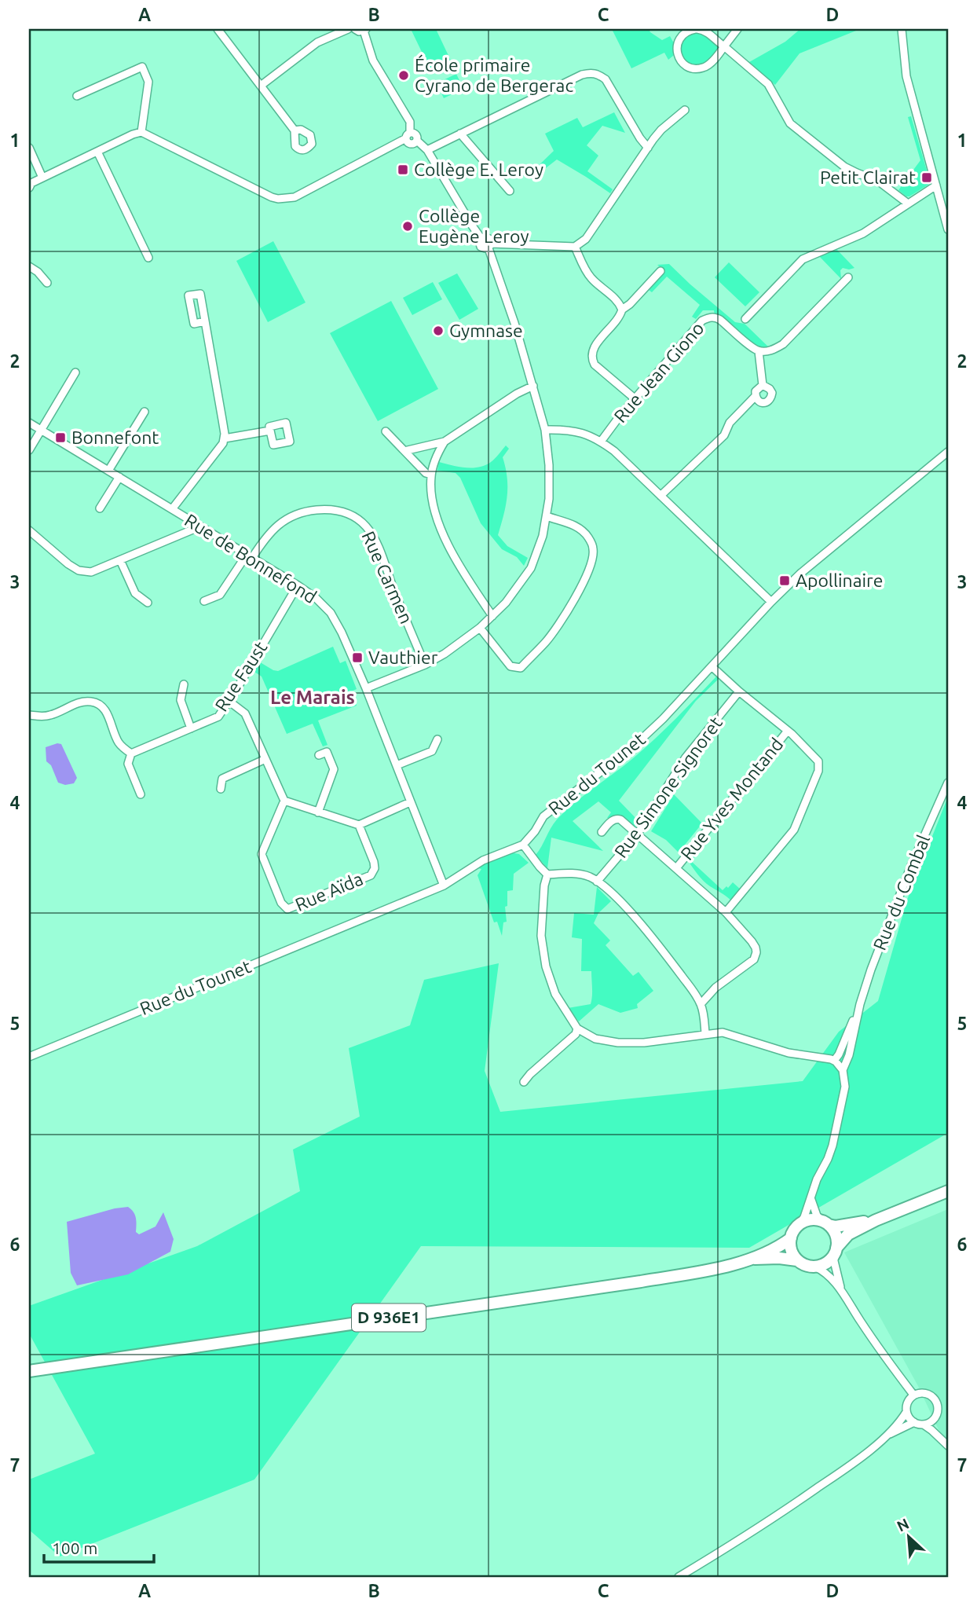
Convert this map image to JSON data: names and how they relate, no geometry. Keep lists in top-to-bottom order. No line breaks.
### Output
{"streets":{"main road":["D 936E1"],"street":["Rue Jean Giono","Rue de Bonnefond","Rue Carmen","Rue Faust","Rue du Tounet","Rue Simone Signoret","Rue Yves Montand","Rue Aïda","Rue du Combal"]},"crossings":[["Rue de Bonnefond","Rue Carmen"],["Rue de Bonnefond","Rue Faust"],["Rue de Bonnefond","Rue du Tounet"],["Rue du Combal","D 936E1"]],"districts":["Le Marais"],"places":{"other":["École primaire Cyrano de Bergerac","Collège Eugène Leroy","Gymnase"],"transit":["Collège E. Leroy","Petit Clairat","Bonnefont","Apollinaire","Vauthier"]},"scale_bar":"100 m","north":"top left","grid":{"columns":["A","B","C","D"],"rows":["1","2","3","4","5","6","7"]}}
